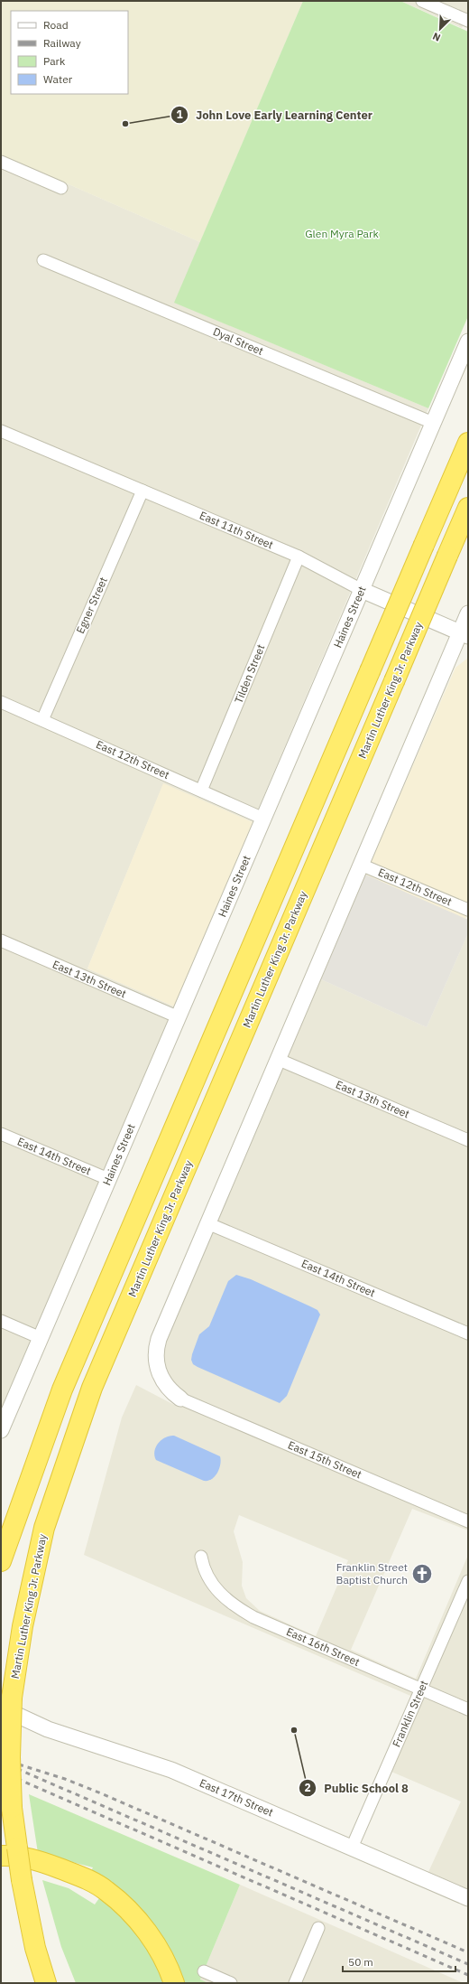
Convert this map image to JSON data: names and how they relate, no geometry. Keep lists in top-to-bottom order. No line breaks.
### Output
{"streets":{"highway":["Martin Luther King Jr. Parkway"],"street":["Dyal Street","East 11th Street","Egner Street","Haines Street","Tilden Street","East 12th Street","East 13th Street","East 14th Street","East 15th Street","East 16th Street","Franklin Street","East 17th Street"]},"crossings":[["Dyal Street","Haines Street"],["East 11th Street","Egner Street"],["East 11th Street","Haines Street"],["East 11th Street","Tilden Street"],["Egner Street","East 12th Street"],["Haines Street","East 12th Street"],["Haines Street","East 13th Street"],["Haines Street","East 14th Street"],["Tilden Street","East 12th Street"],["Martin Luther King Jr. Parkway","East 17th Street"],["East 16th Street","Franklin Street"],["Franklin Street","East 17th Street"]],"parks":["Glen Myra Park"],"places":{"other":["John Love Early Learning Center","Public School 8"],"church":["Franklin Street Baptist Church"]},"legend":["Road","Railway","Park","Water"],"scale_bar":"50 m","north":"bottom left"}
